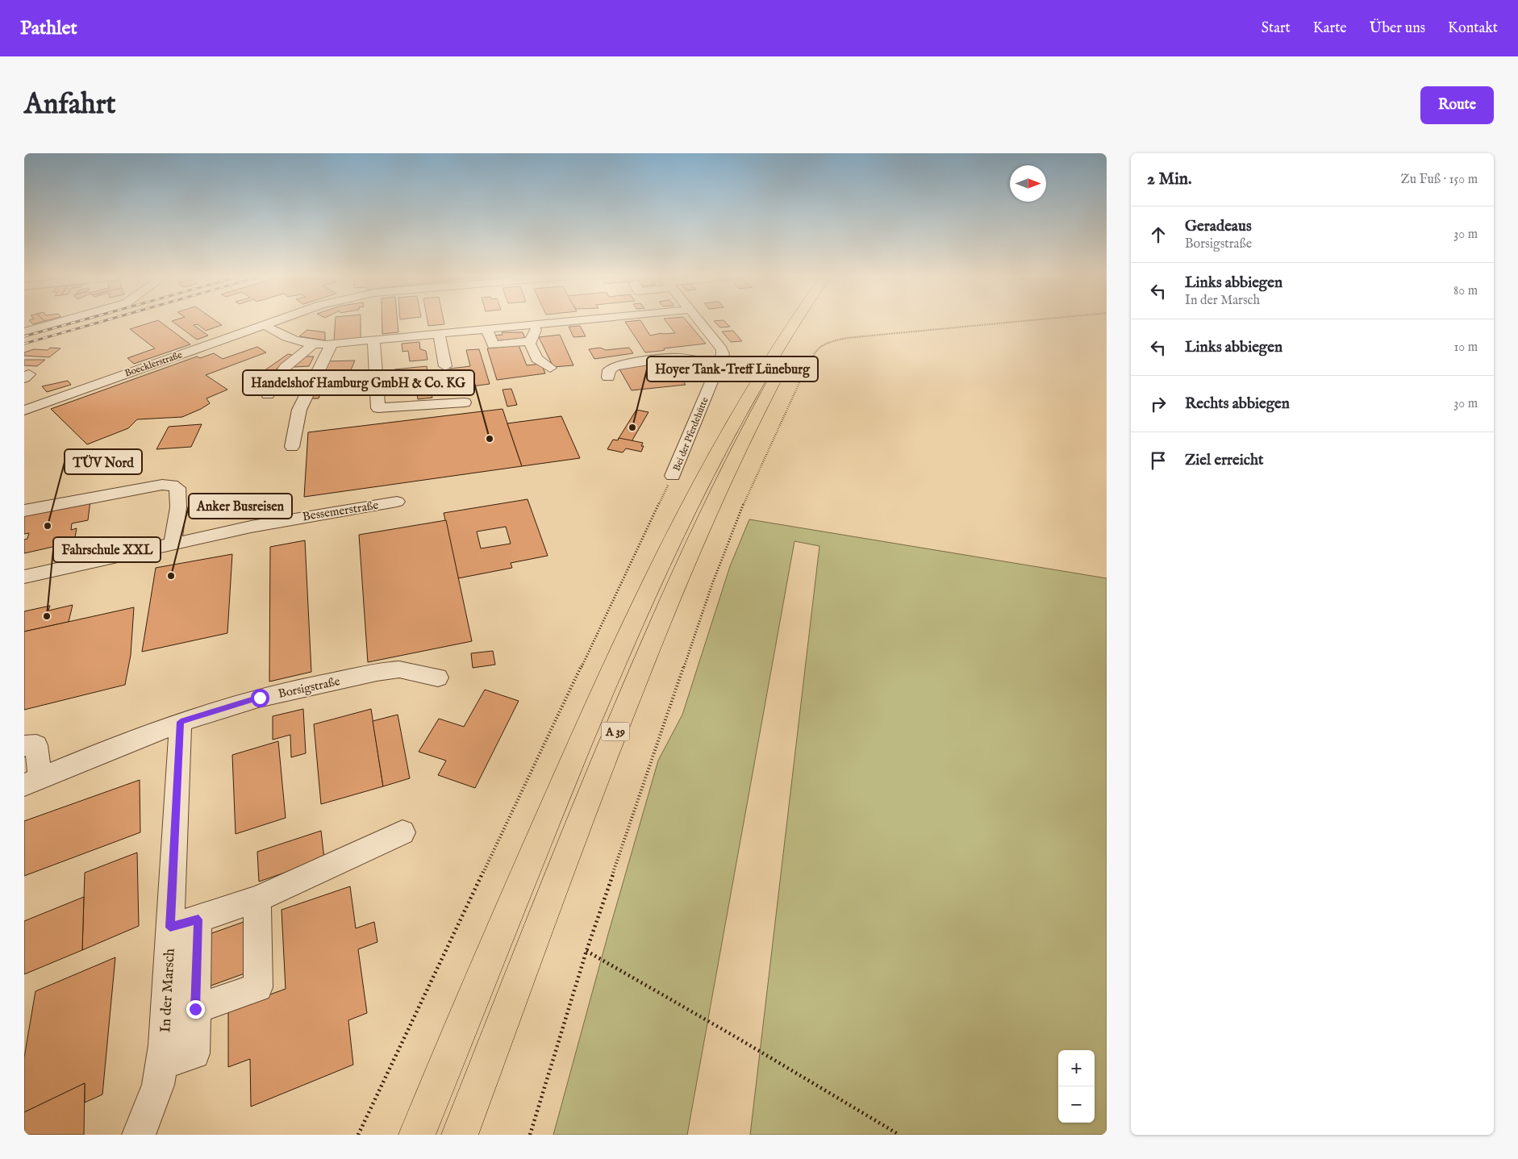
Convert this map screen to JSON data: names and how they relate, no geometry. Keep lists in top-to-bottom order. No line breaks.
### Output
{"streets":{"highway":["A 39"],"street":["Boecklerstraße","Bei der Pferdehütte","Bessemerstraße","Borsigstraße","In der Marsch"]},"crossings":[["Borsigstraße","In der Marsch"]],"places":["Hoyer Tank-Treff Lüneburg","Handelshof Hamburg GmbH & Co. KG","TÜV Nord","Anker Busreisen","Fahrschule XXL"],"north":"right","page":{"header":"Pathlet","nav":["Start","Karte","Über uns","Kontakt"],"buttons":"Route","title":"Anfahrt","heading":["2 Min.","Zu Fuß · 150 m"],"list":[["Geradeaus","Borsigstraße","30 m"],["Links abbiegen","In der Marsch","80 m"],["Links abbiegen","10 m"],["Rechts abbiegen","30 m"],"Ziel erreicht"],"map_buttons":["+","−"]}}
